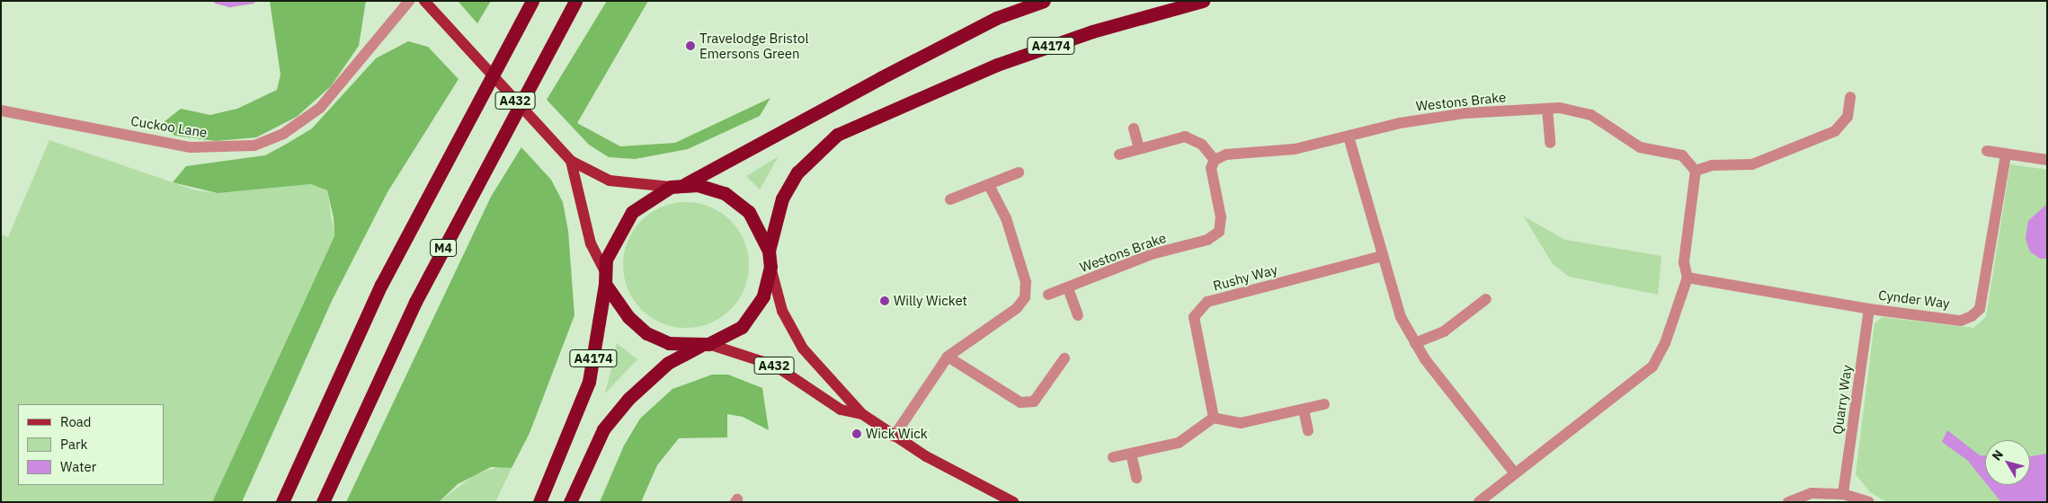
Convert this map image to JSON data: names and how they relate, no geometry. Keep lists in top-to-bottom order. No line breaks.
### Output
{"streets":{"highway":["A4174","M4"],"main road":["A432"],"street":["Westons Brake","Cuckoo Lane","Rushy Way","Cynder Way","Quarry Way"]},"crossings":[["A4174","A432"],["Cynder Way","Quarry Way"]],"places":["Travelodge Bristol Emersons Green","Willy Wicket","Wick Wick"],"legend":["Road","Park","Water"],"north":"top left"}
